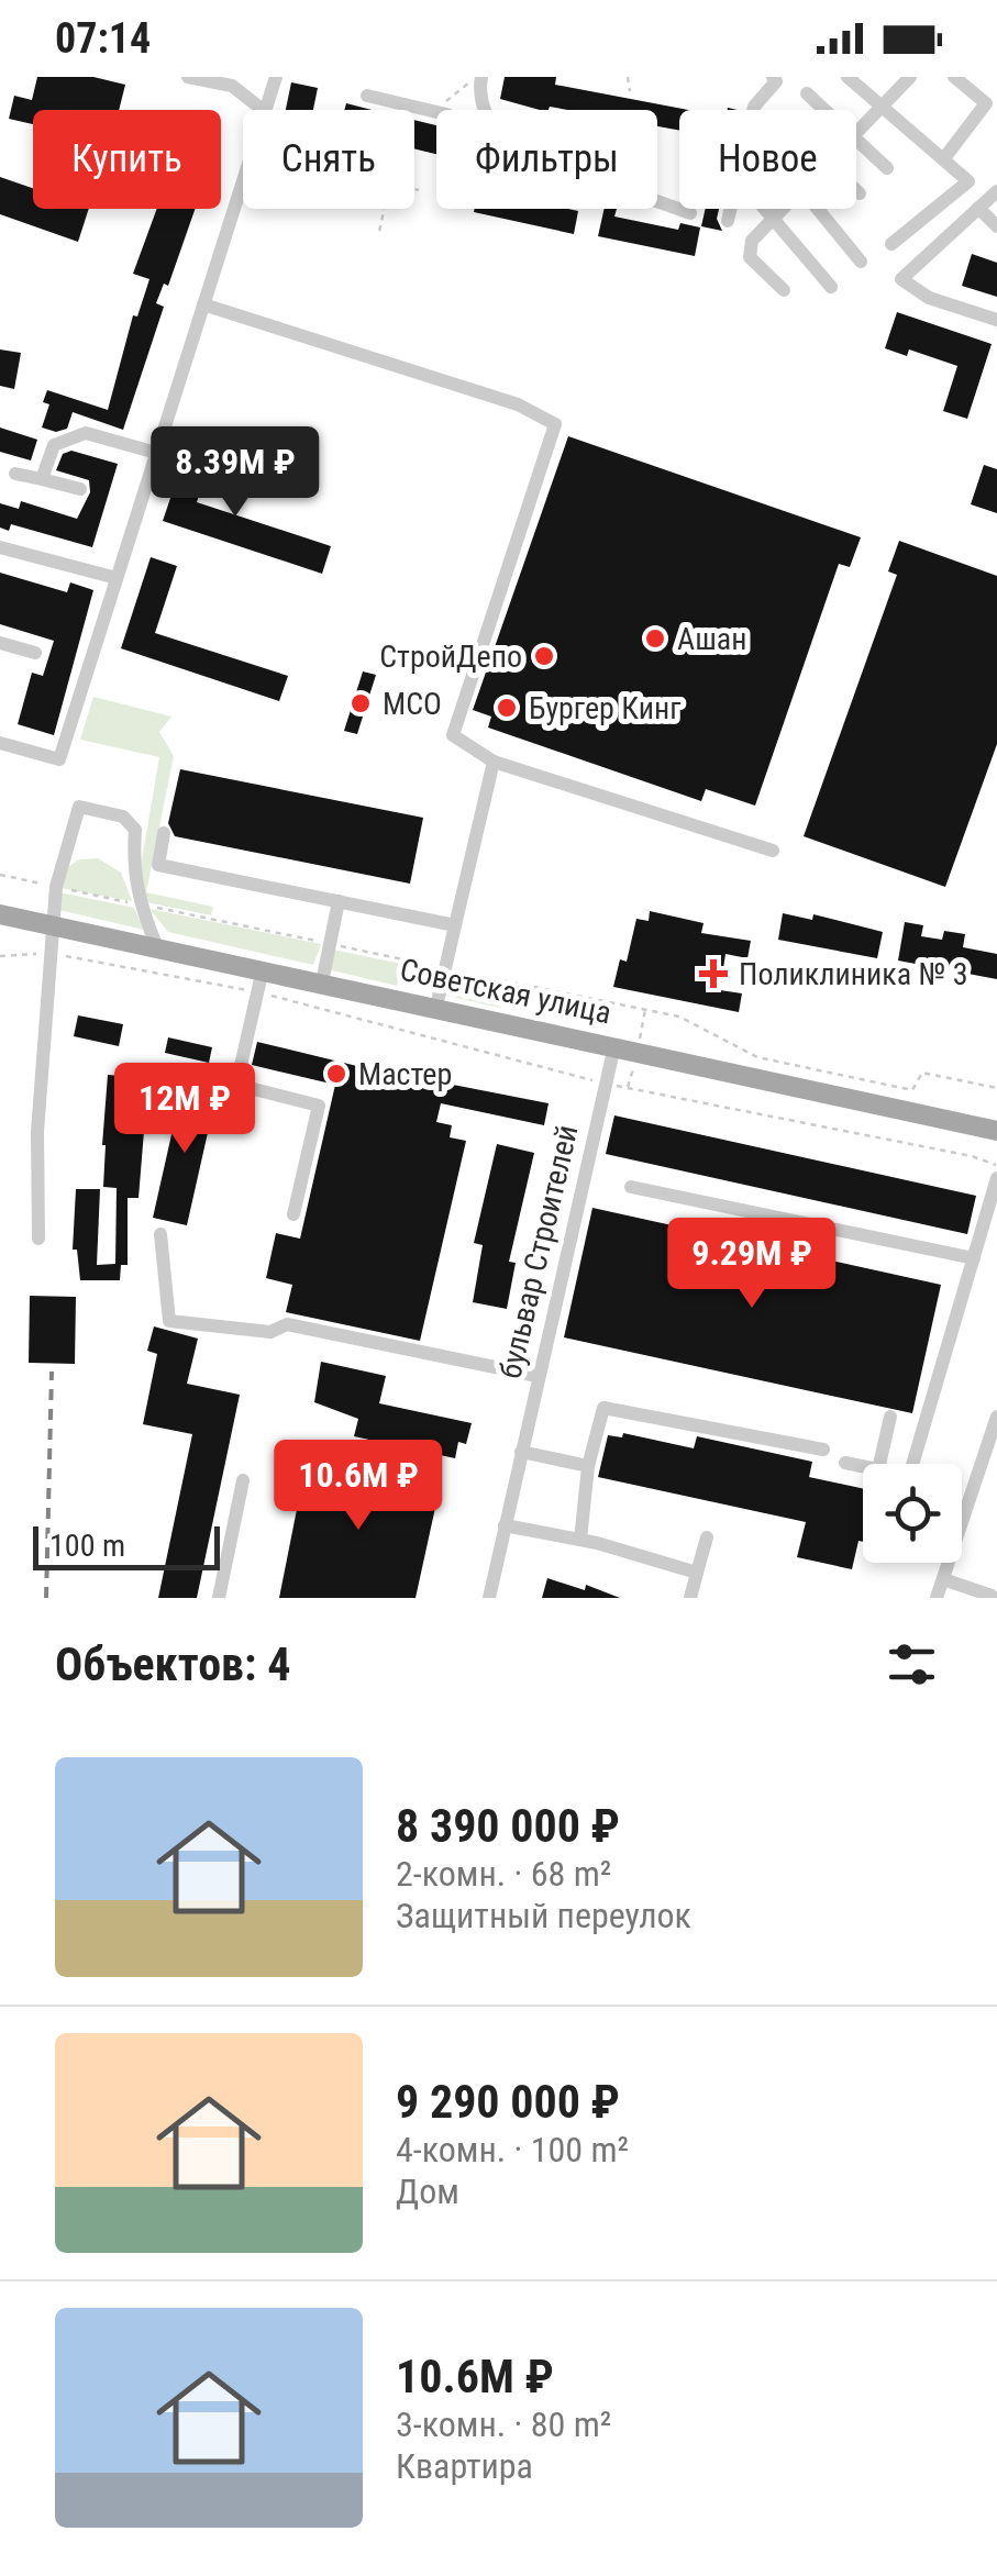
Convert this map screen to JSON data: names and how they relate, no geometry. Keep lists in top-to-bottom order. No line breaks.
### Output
{"streets":{"main road":["Советская улица"],"street":["бульвар Строителей"]},"crossings":[["Советская улица","бульвар Строителей"]],"places":{"other":["Ашан","СтройДепо","МСО","Бургер Кинг","Мастер"],"health":["Поликлиника № 3"]},"scale_bar":"100 m","page":{"status":"07:14","chip":["Купить","Снять","Фильтры","Новое"],"price":["8.39M ₽","12M ₽","9.29M ₽","10.6M ₽"],"scale":"100 m","heading":"Объектов: 4","list":[{"name":"8 390 000 ₽","note":"2-комн. · 68 m² · Защитный переулок"},{"name":"9 290 000 ₽","note":"4-комн. · 100 m² · Дом"},{"name":"10.6M ₽","note":"3-комн. · 80 m² · Квартира"}]}}
